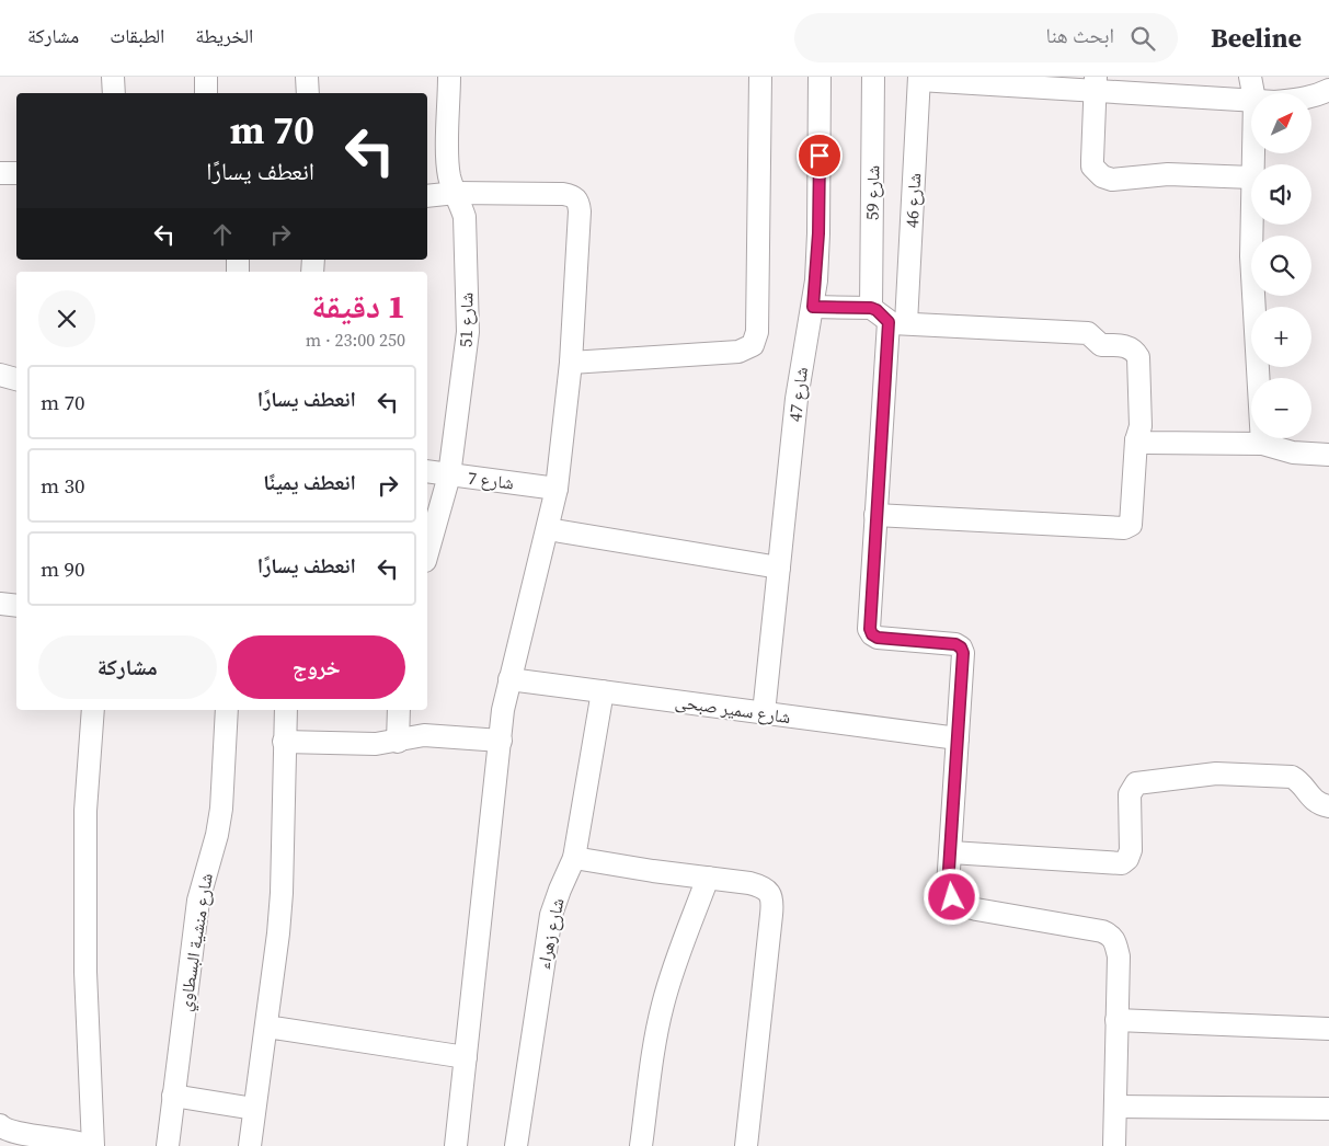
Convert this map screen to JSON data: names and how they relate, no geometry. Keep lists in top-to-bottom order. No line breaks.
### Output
{"streets":{"street":["شارع 59","شارع 46","شارع 51","شارع 47","شارع 7","شارع سمير صبحى","شارع زهراء","شارع منشية البسطاوي"]},"crossings":[["شارع 59","شارع 46"],["شارع 51","شارع 7"],["شارع 47","شارع سمير صبحى"],["شارع سمير صبحى","شارع زهراء"]],"north":"top right","page":{"header":"Beeline","search":"ابحث هنا","nav":["الخريطة","الطبقات","مشاركة"],"map_buttons":["+","−"],"turn":["70 m","انعطف يسارًا"],"heading":["1 دقيقة","250 m · 23:00"],"list":[{"name":"انعطف يسارًا","value":"70 m"},{"name":"انعطف يمينًا","value":"30 m"},{"name":"انعطف يسارًا","value":"90 m"}],"buttons":["خروج","مشاركة"]}}
